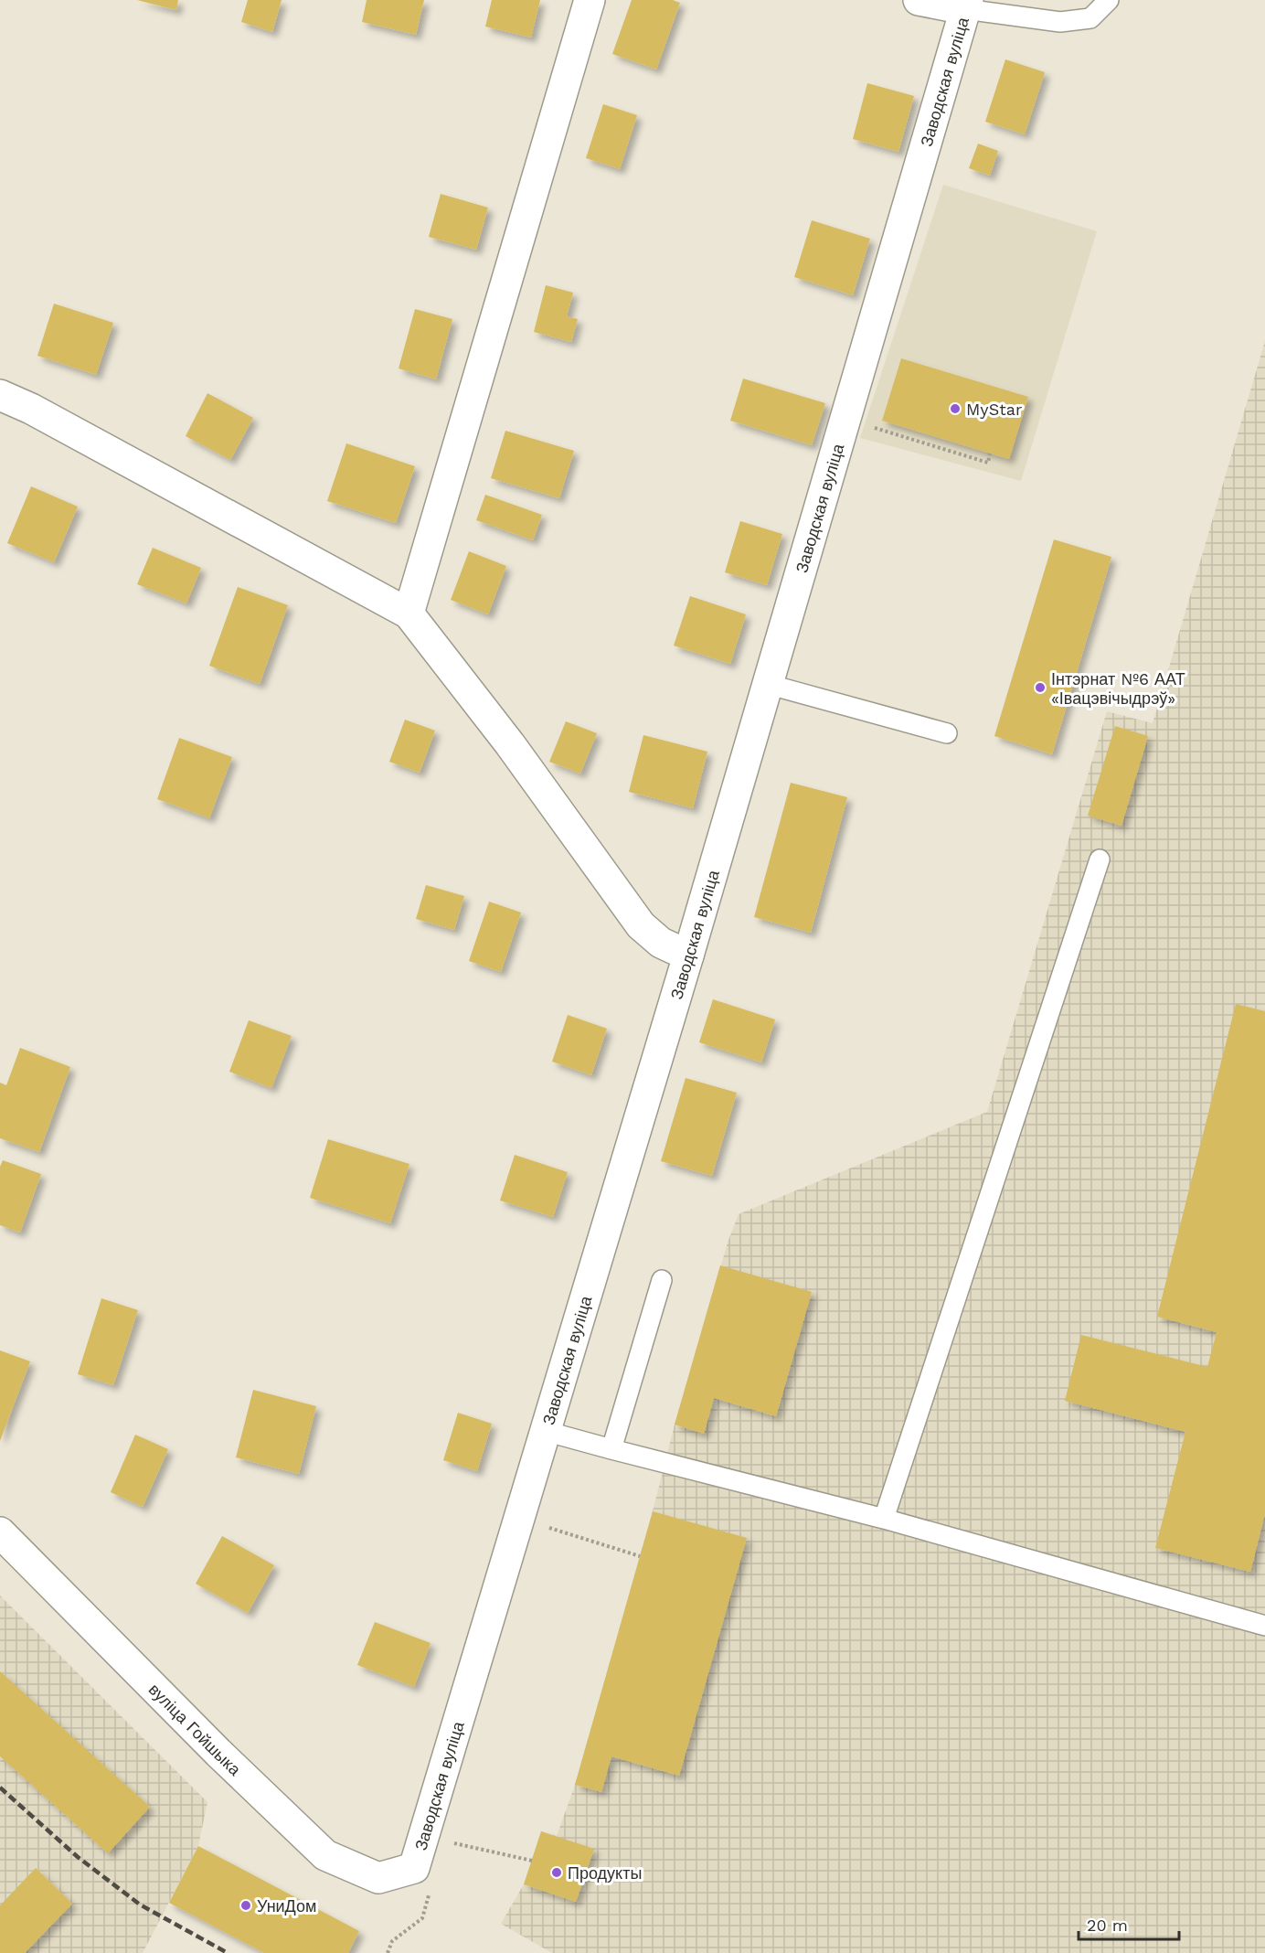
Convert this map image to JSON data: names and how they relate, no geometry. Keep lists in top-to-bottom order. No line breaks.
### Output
{"streets":{"street":["Заводская вуліца","вуліца Гойшыка"]},"crossings":[["Заводская вуліца","вуліца Гойшыка"]],"places":["MyStar","Інтэрнат №6 ААТ «Івацэвічыдрэў»","Продукты","УниДом"],"scale_bar":"20 m"}
